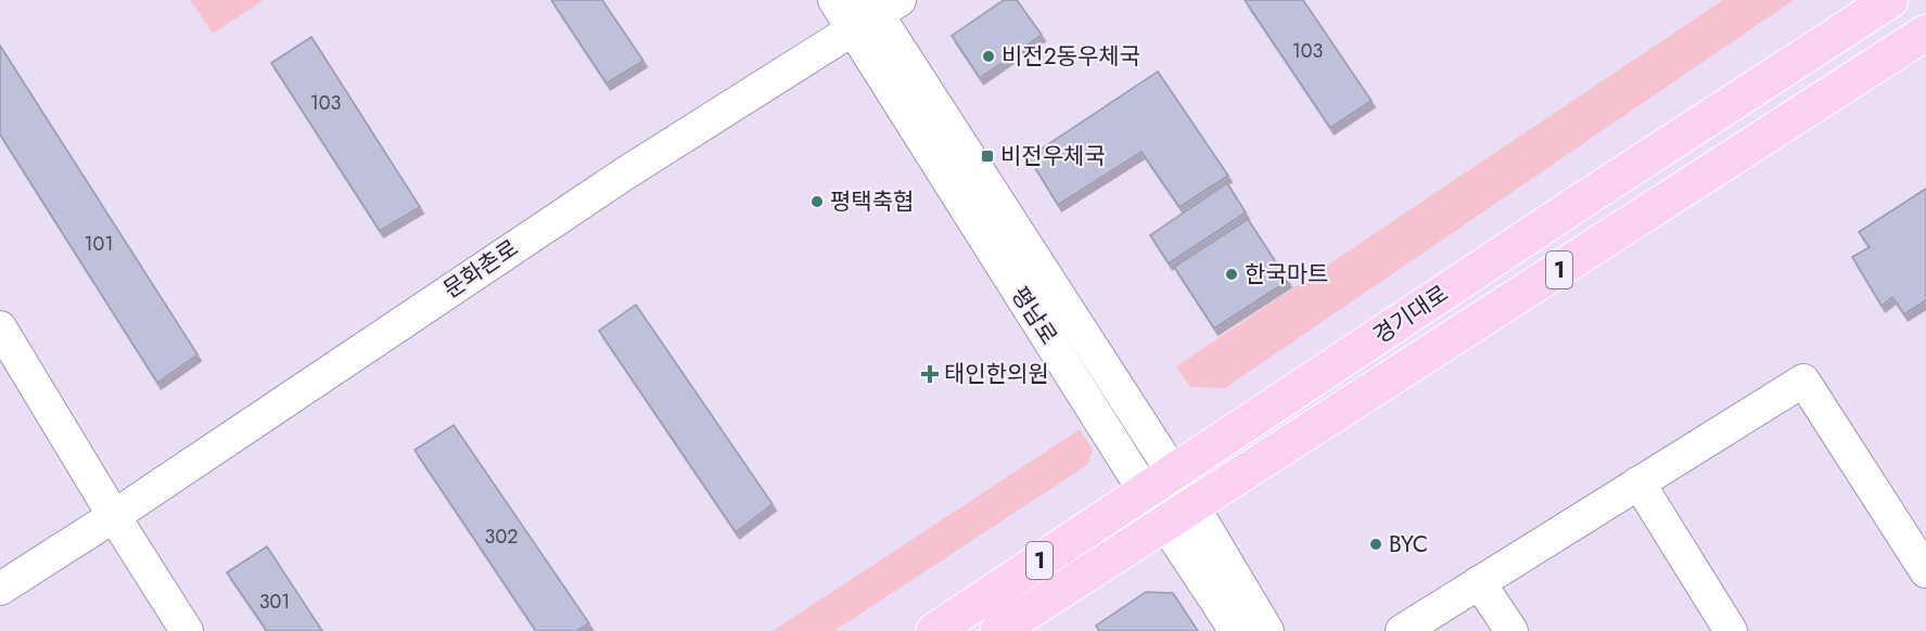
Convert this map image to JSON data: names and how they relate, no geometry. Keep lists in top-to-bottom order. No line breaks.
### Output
{"streets":{"main road":["1","경기대로"],"street":["문화촌로"]},"places":{"other":["비전2동우체국","평택축협","한국마트","BYC"],"transit":["비전우체국"],"health":["태인한의원"]},"house_numbers":["103","103","101","302","301"]}
